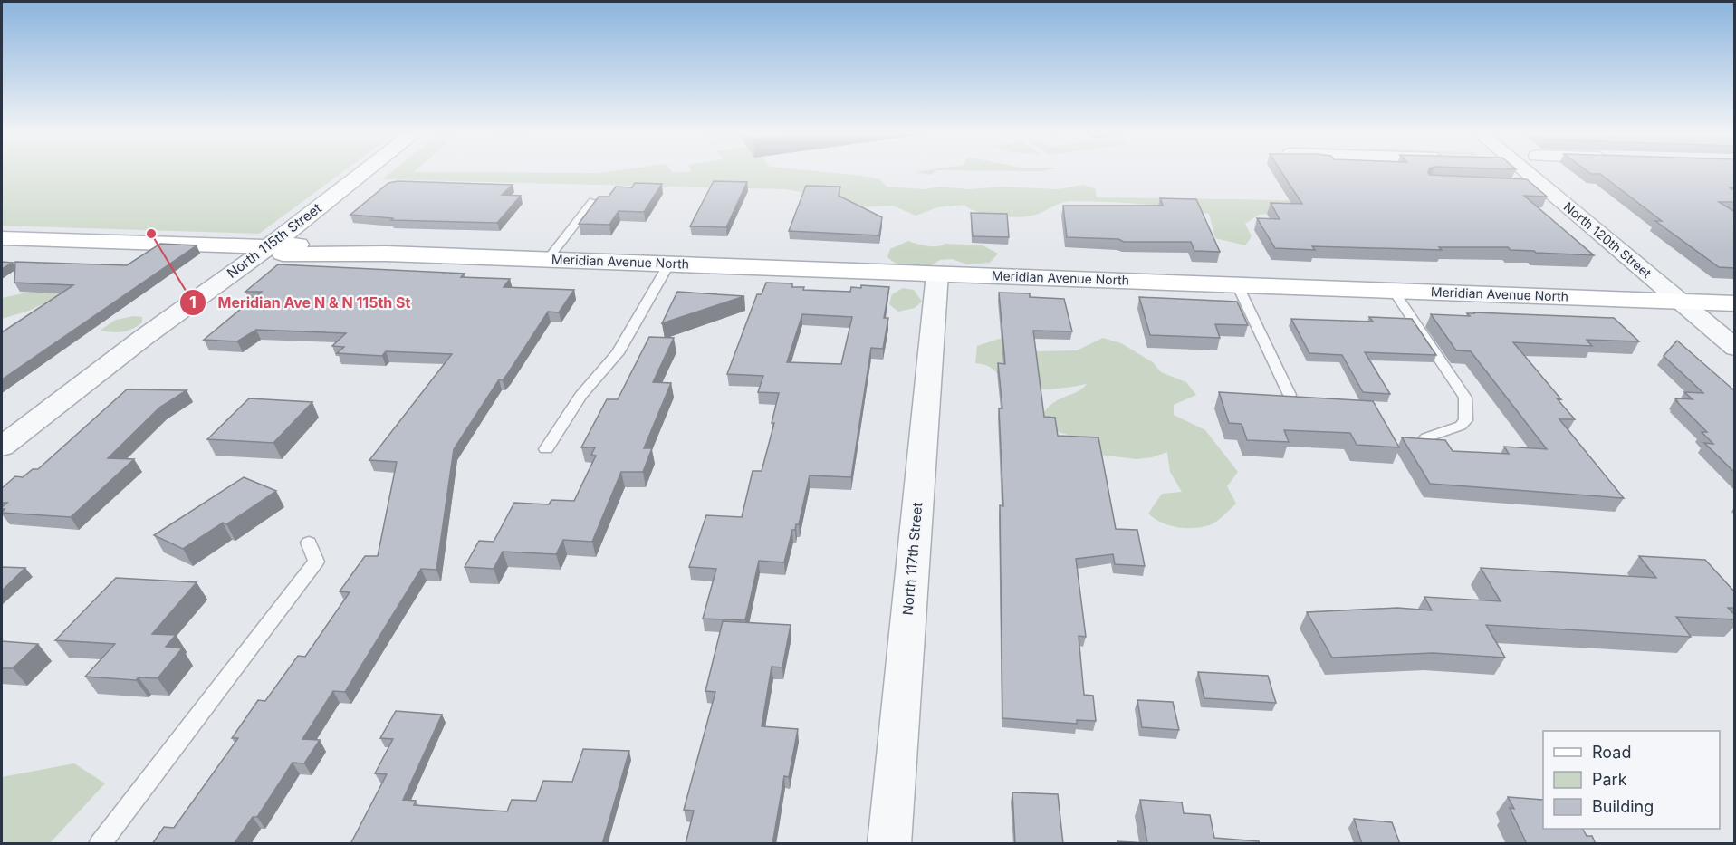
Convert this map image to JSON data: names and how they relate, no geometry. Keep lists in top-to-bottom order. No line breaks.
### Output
{"streets":{"street":["North 120th Street","North 115th Street","Meridian Avenue North","North 117th Street"]},"crossings":[["North 120th Street","Meridian Avenue North"],["North 115th Street","Meridian Avenue North"],["Meridian Avenue North","North 117th Street"]],"places":["Meridian Ave N & N 115th St"],"legend":["Road","Park","Building"]}
